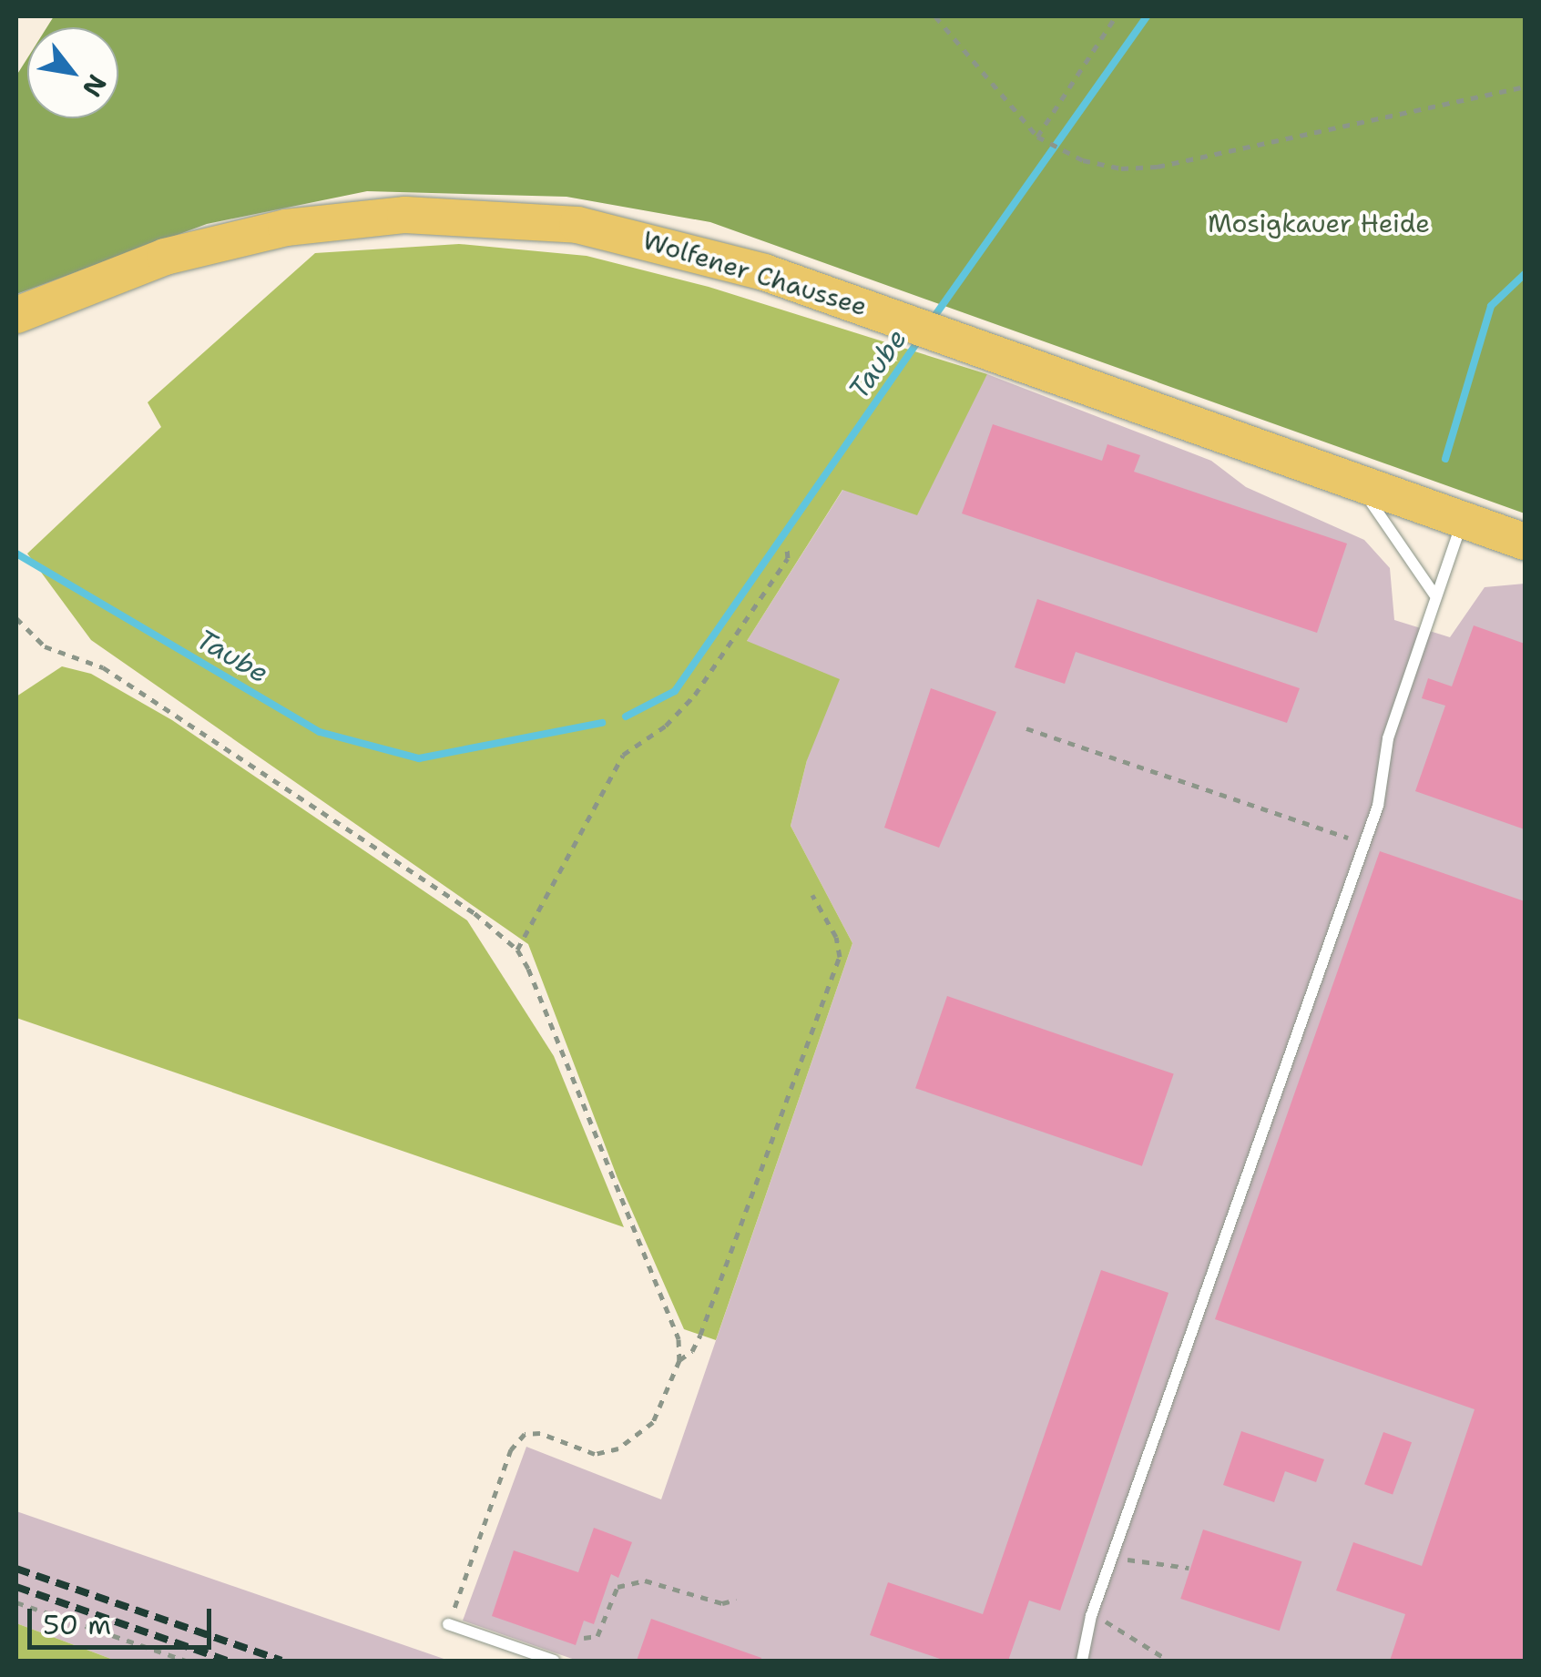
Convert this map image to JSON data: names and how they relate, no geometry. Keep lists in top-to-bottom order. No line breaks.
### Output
{"streets":{"main road":["Wolfener Chaussee"]},"water":["Taube"],"parks":["Mosigkauer Heide"],"scale_bar":"50 m","north":"bottom right"}
